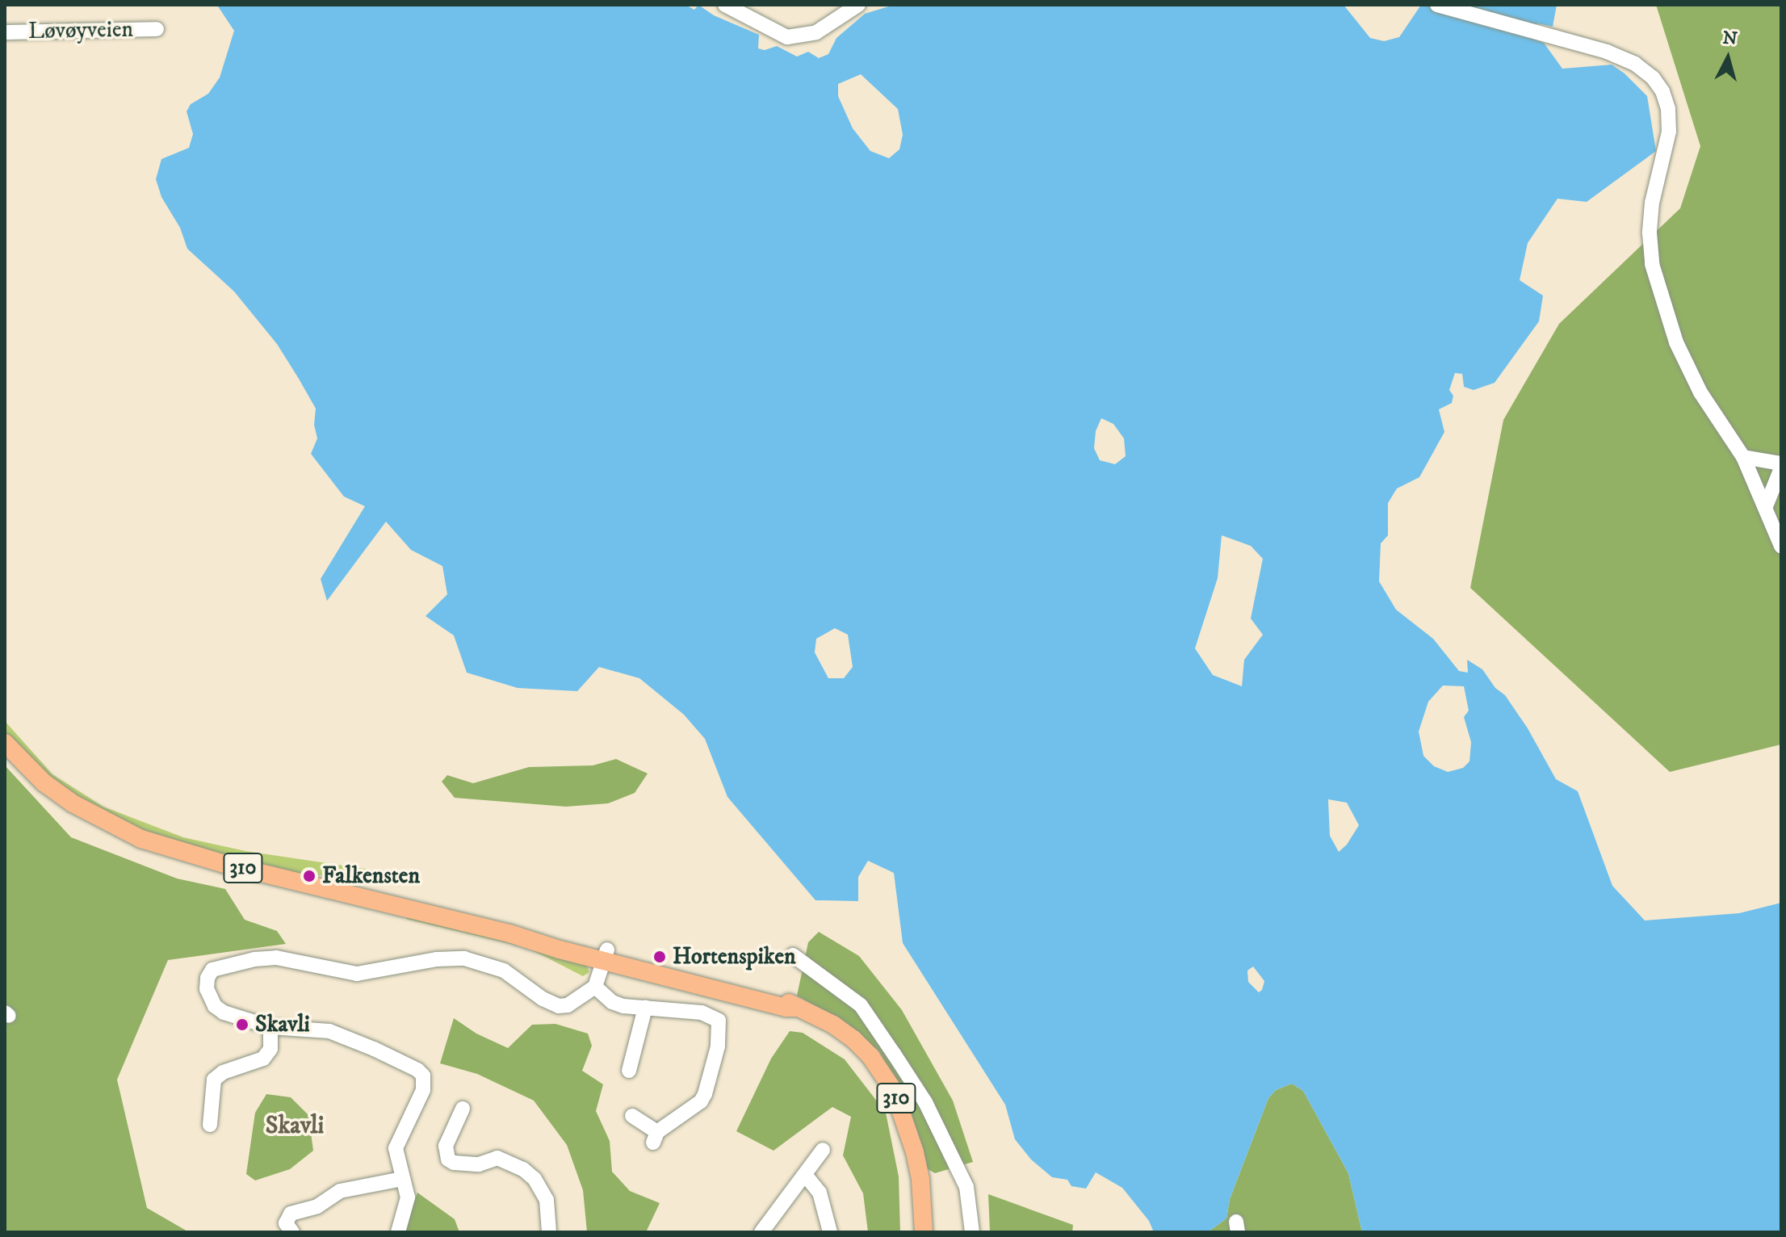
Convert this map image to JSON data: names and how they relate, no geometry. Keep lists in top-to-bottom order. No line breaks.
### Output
{"streets":{"main road":["310"],"street":["Løvøyveien"]},"districts":["Skavli"],"places":["Falkensten","Hortenspiken","Skavli"],"north":"top"}
